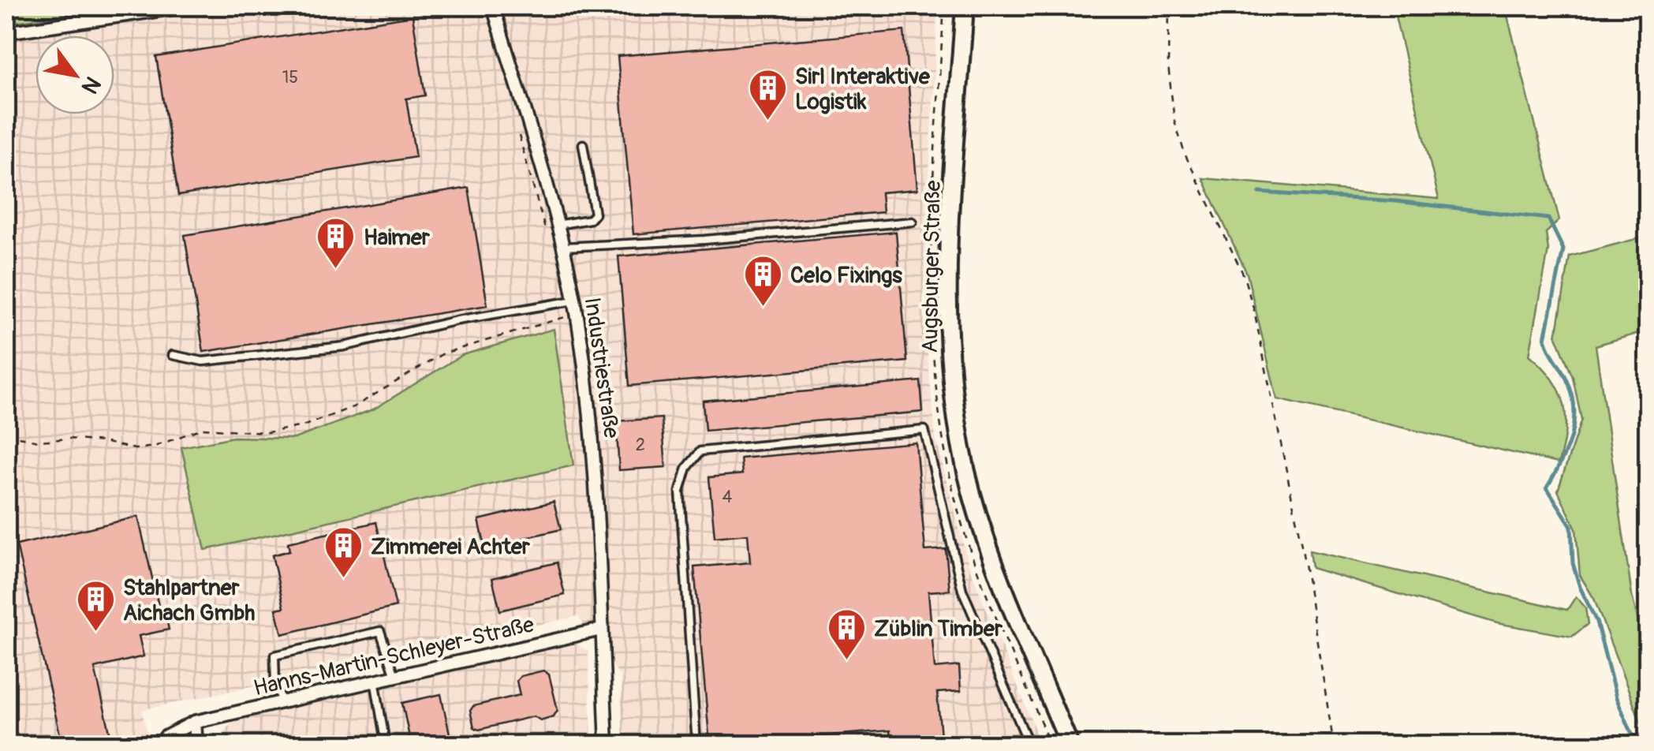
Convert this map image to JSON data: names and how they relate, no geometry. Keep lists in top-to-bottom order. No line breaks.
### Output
{"streets":{"main road":["Augsburger Straße"],"street":["Industriestraße","Hanns-Martin-Schleyer-Straße"]},"crossings":[["Industriestraße","Hanns-Martin-Schleyer-Straße"]],"places":{"building":["Sirl Interaktive Logistik","Haimer","Celo Fixings","Zimmerei Achter","Stahlpartner Aichach Gmbh","Züblin Timber"]},"house_numbers":["15","2","4"],"north":"bottom right"}
